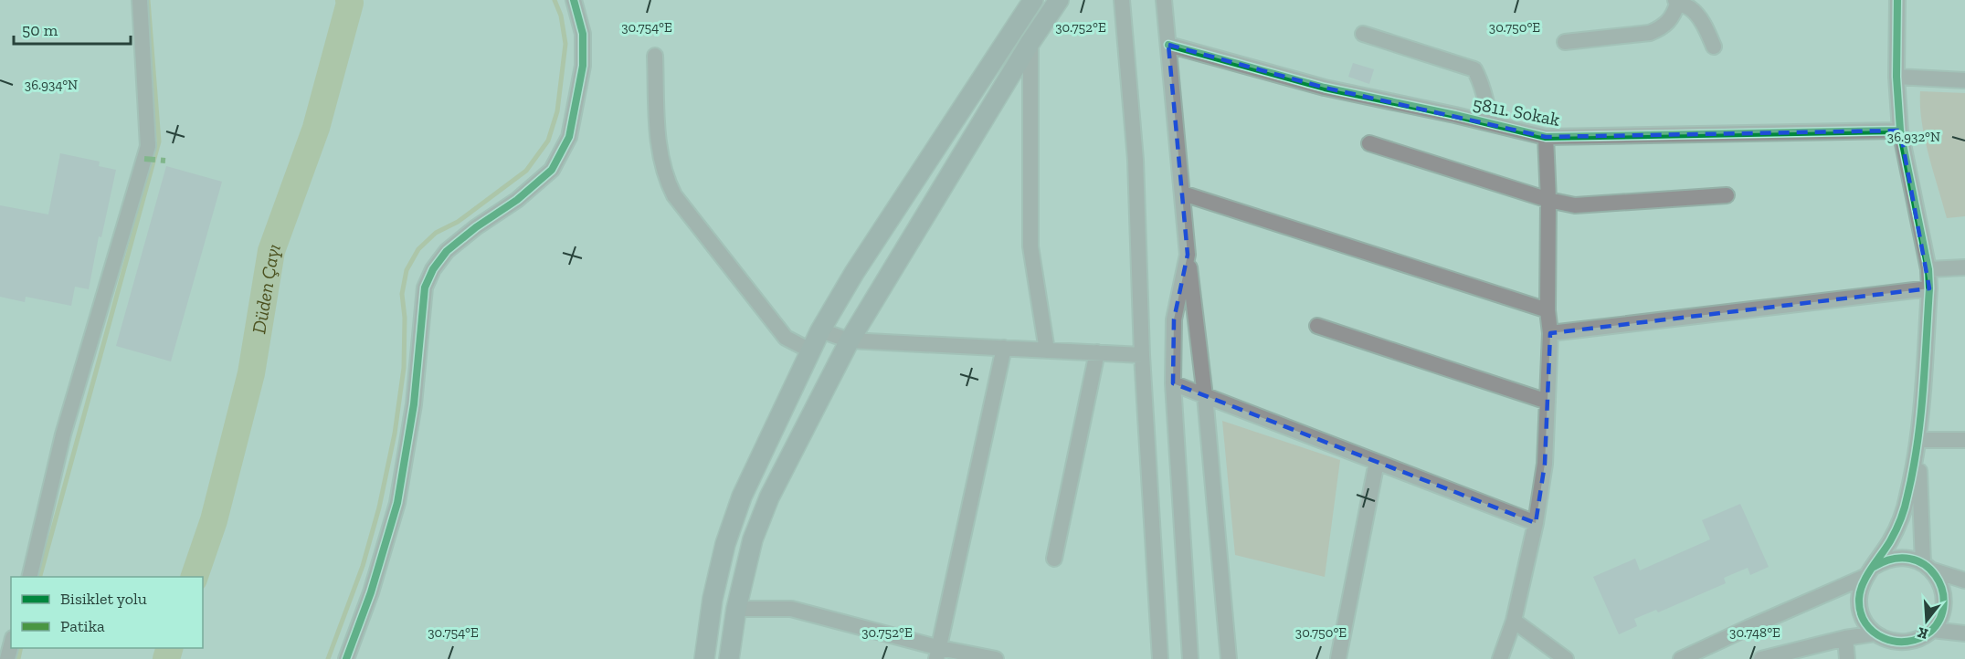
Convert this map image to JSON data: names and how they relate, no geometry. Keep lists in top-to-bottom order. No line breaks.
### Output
{"streets":{"street":["5811. Sokak"]},"water":["Düden Çayı"],"legend":["Bisiklet yolu","Patika"],"scale_bar":"50 m","north":"bottom","coordinates":["30.754°E","30.752°E","30.750°E","36.934°N","36.932°N","30.748°E"]}
